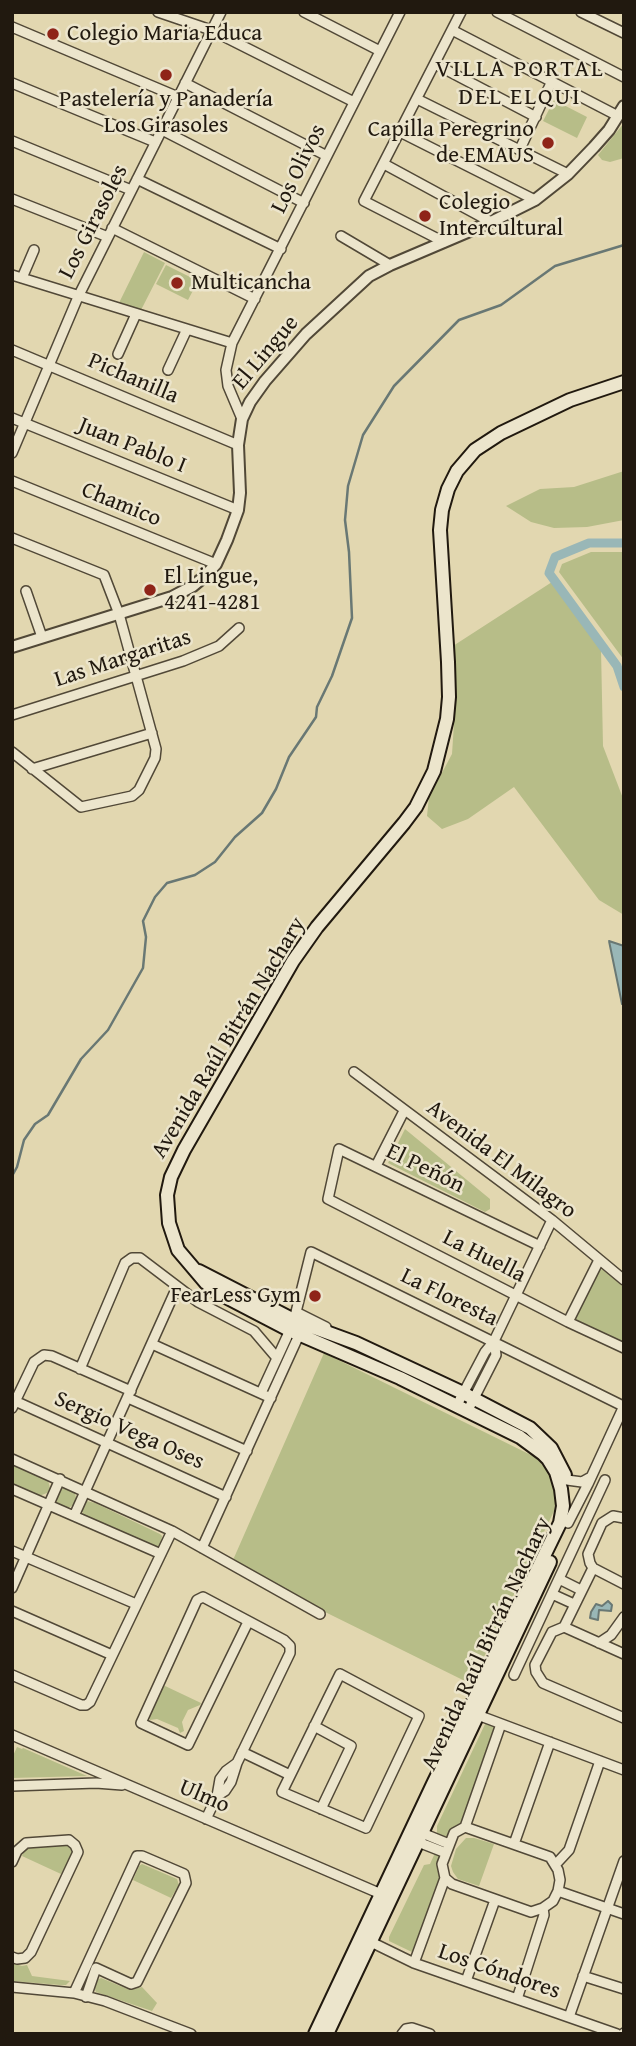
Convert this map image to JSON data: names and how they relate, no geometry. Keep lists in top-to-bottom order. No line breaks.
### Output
{"streets":{"main road":["Avenida Raúl Bitrán Nachary"],"street":["Los Olivos","Los Girasoles","El Lingue","Pichanilla","Juan Pablo I","Chamico","Las Margaritas","Avenida El Milagro","El Peñón","La Huella","La Floresta","Sergio Vega Oses","Ulmo","Los Cóndores"]},"crossings":[["Los Olivos","El Lingue"],["Los Girasoles","Pichanilla"],["Los Girasoles","Juan Pablo I"],["El Lingue","Pichanilla"],["El Lingue","Juan Pablo I"],["El Lingue","Chamico"],["Avenida Raúl Bitrán Nachary","La Floresta"],["Avenida Raúl Bitrán Nachary","Ulmo"],["Avenida Raúl Bitrán Nachary","Los Cóndores"],["El Peñón","La Huella"]],"districts":["VILLA PORTAL DEL ELQUI"],"places":["Colegio Maria Educa","Pastelería y Panadería Los Girasoles","Capilla Peregrino de EMAUS","Colegio Intercultural","Multicancha","El Lingue, 4241-4281","FearLess Gym"]}
